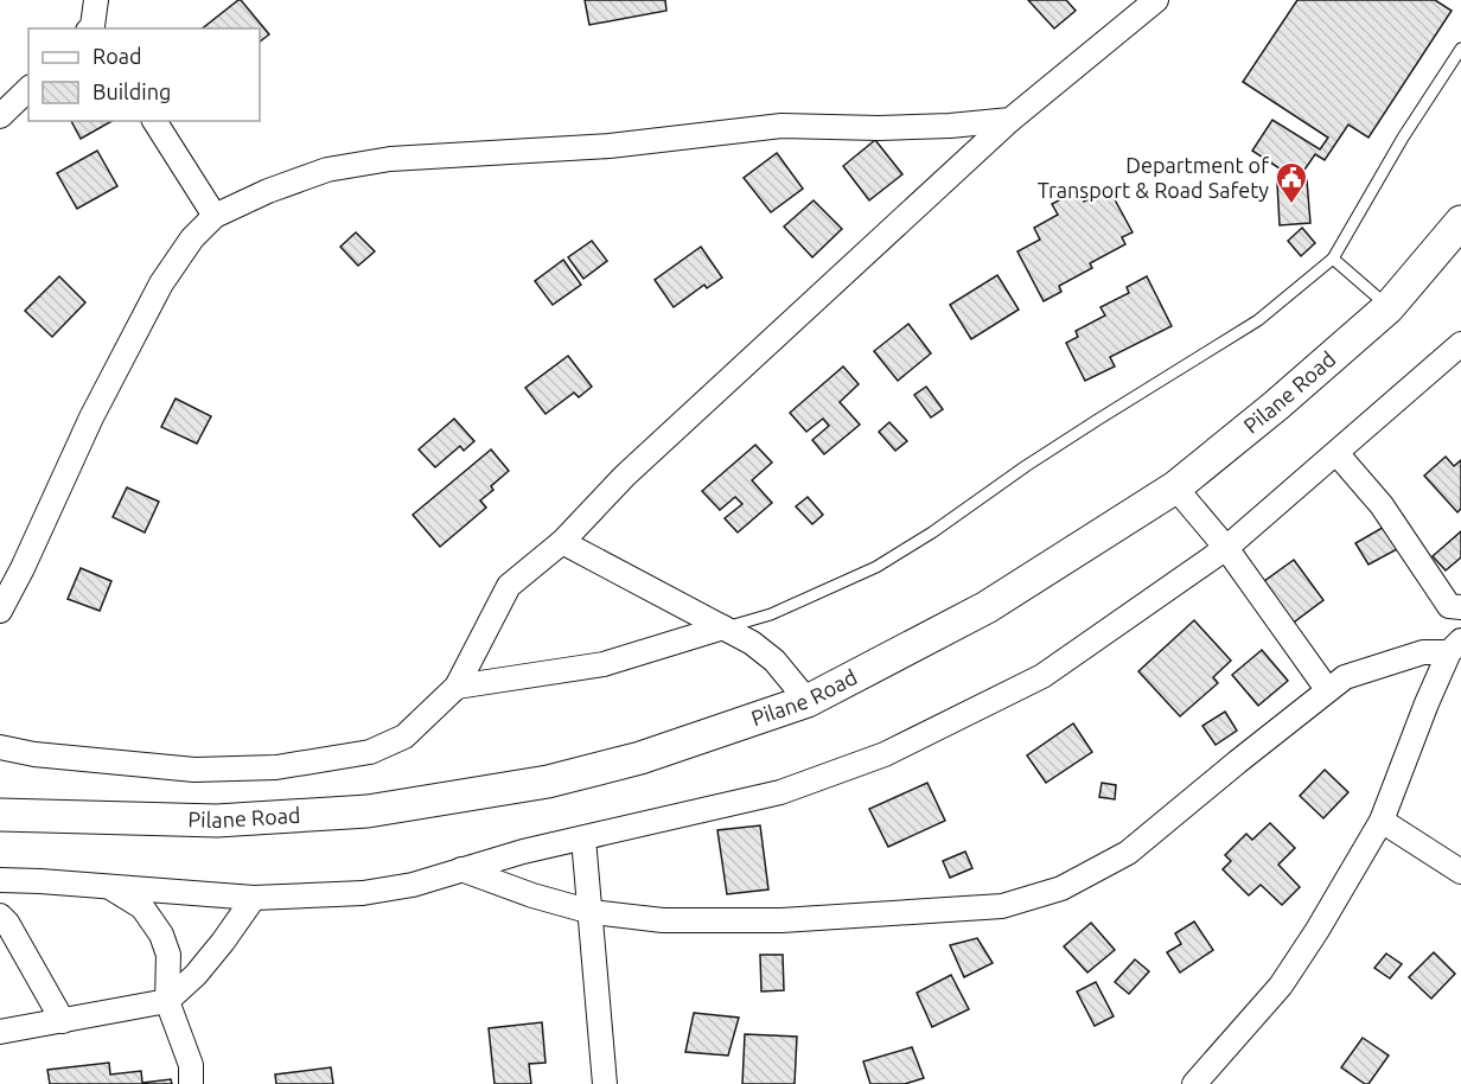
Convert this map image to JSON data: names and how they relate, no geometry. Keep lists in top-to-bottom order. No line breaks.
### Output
{"streets":{"main road":["Pilane Road"]},"places":{"public building":["Department of Transport & Road Safety"]},"legend":["Road","Building"]}
